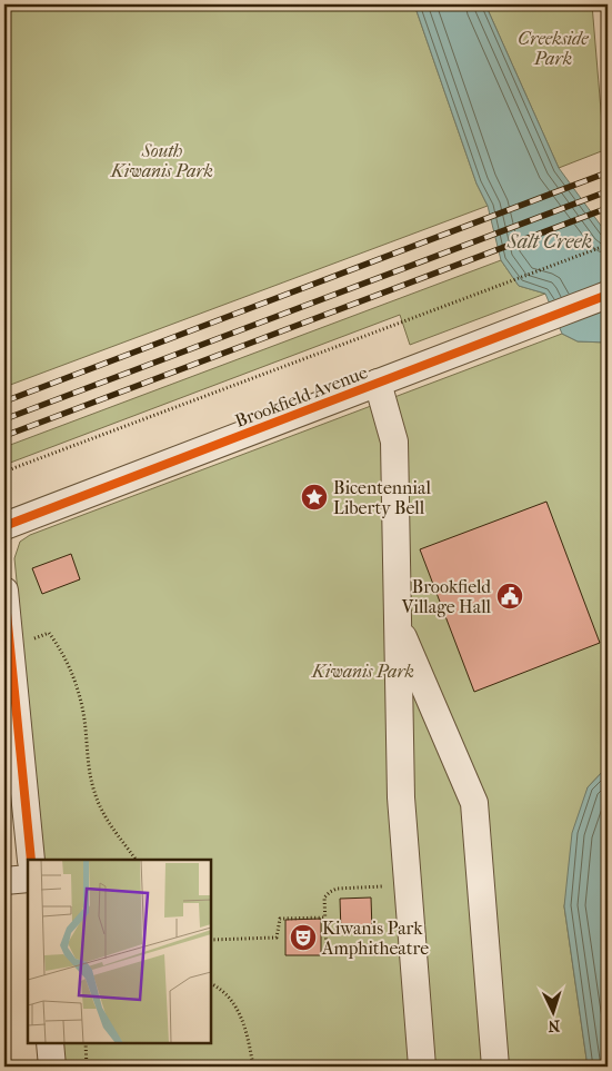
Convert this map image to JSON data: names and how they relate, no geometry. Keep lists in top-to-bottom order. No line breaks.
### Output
{"streets":{"street":["Brookfield Avenue"]},"water":["Salt Creek"],"parks":["Creekside Park","South Kiwanis Park","Kiwanis Park"],"places":{"place":["Bicentennial Liberty Bell"],"public building":["Brookfield Village Hall"],"theatre":["Kiwanis Park Amphitheatre"]},"north":"bottom"}
